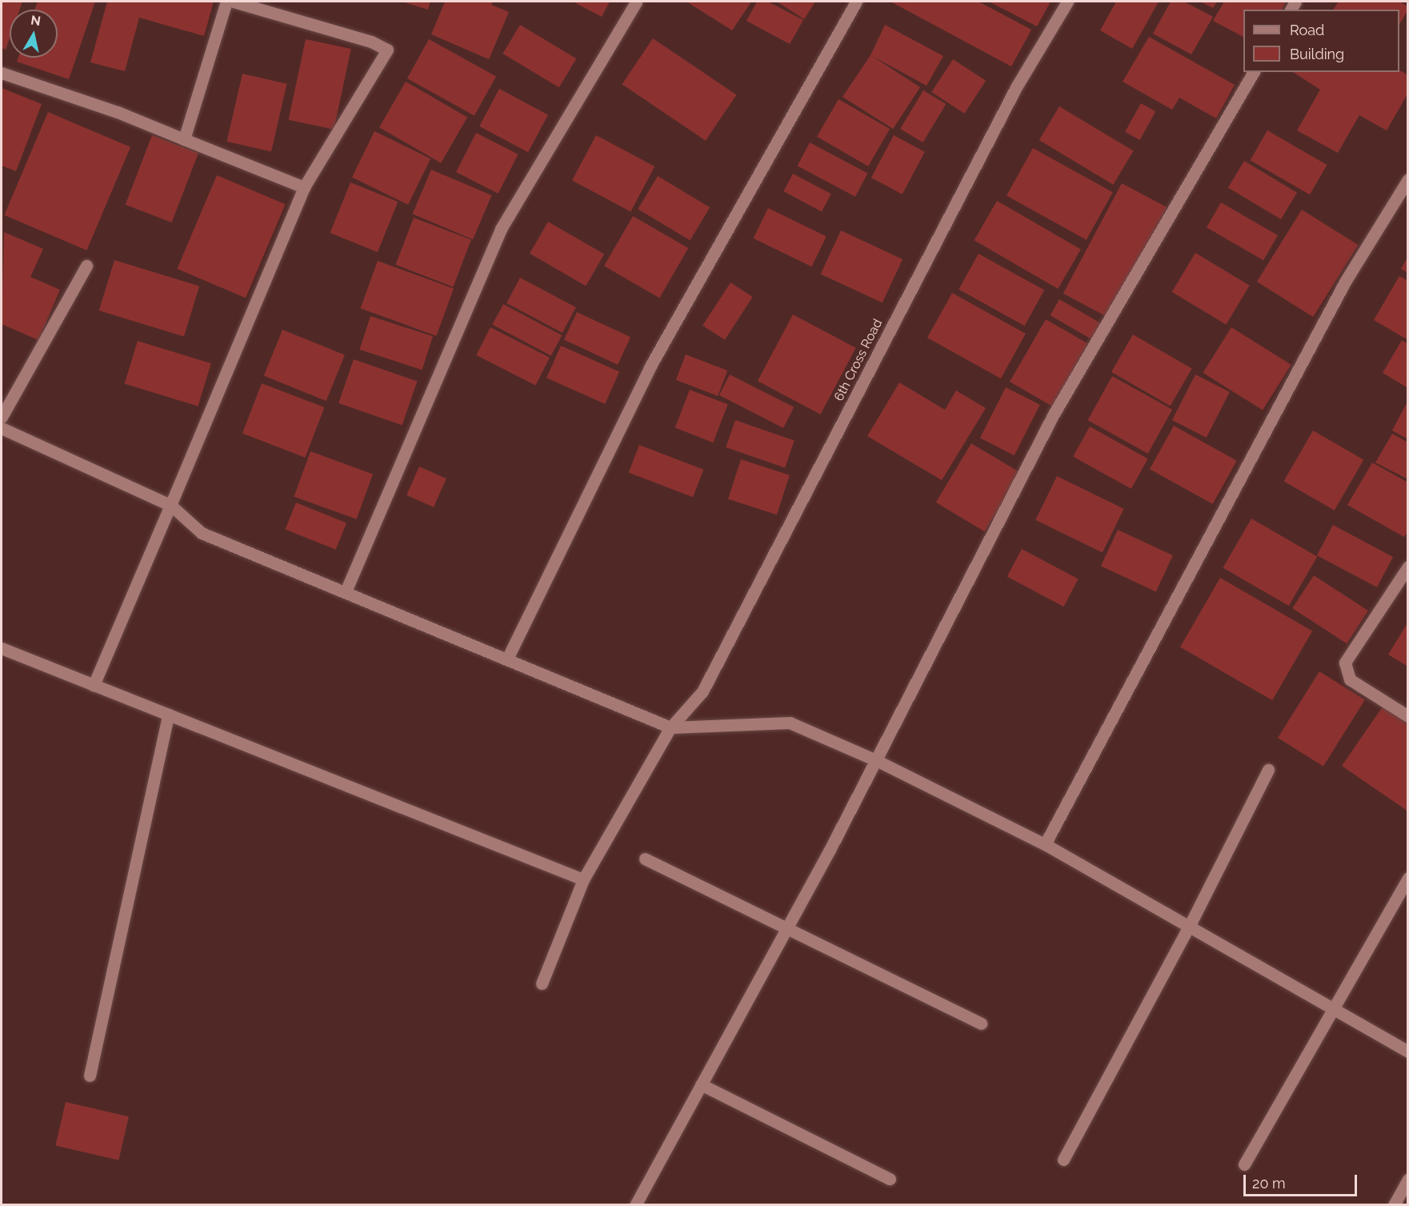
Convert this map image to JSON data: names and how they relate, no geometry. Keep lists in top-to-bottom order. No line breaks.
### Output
{"streets":{"street":["6th Cross Road"]},"legend":["Road","Building"],"scale_bar":"20 m","north":"top"}
